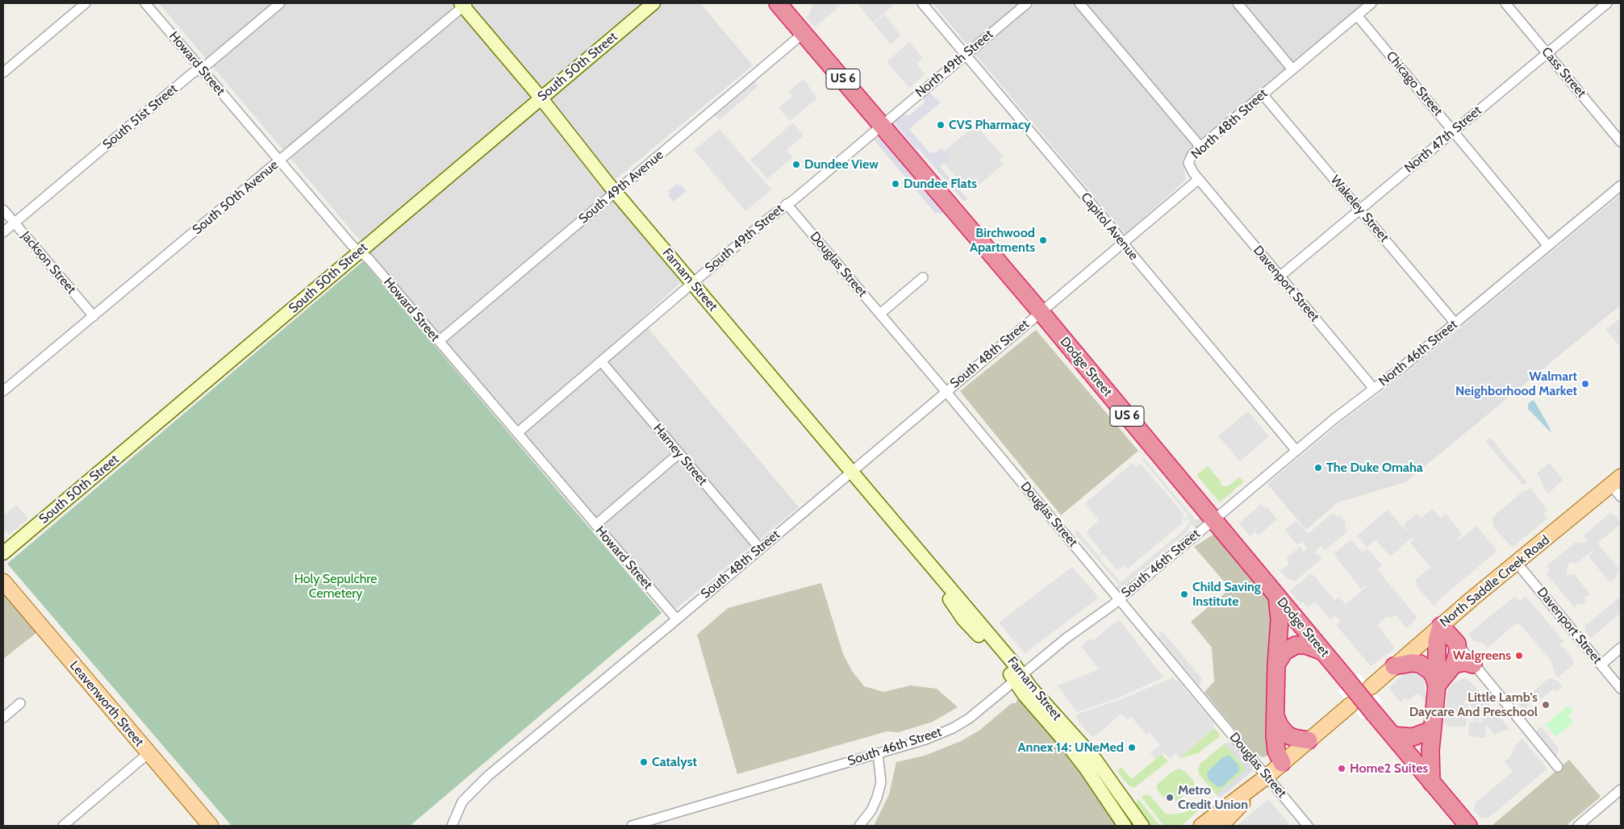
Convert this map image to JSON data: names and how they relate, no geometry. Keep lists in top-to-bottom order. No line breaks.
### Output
{"streets":{"highway":["US 6","Dodge Street"],"main road":["South 50th Street","Farnam Street","North Saddle Creek Road","Leavenworth Street"],"street":["Howard Street","North 49th Street","Cass Street","Chicago Street","South 51st Street","North 48th Street","North 47th Street","South 49th Avenue","South 50th Avenue","Wakeley Street","Capitol Avenue","South 49th Street","Jackson Street","Douglas Street","Davenport Street","North 46th Street","South 48th Street","Harney Street","South 46th Street"]},"crossings":[["Howard Street","South 50th Street"],["Howard Street","South 51st Street"],["Howard Street","South 49th Avenue"],["Howard Street","South 50th Avenue"],["Howard Street","South 49th Street"],["Howard Street","South 48th Street"],["North 49th Street","Capitol Avenue"],["North 49th Street","South 49th Street"],["North 49th Street","Dodge Street"],["South 50th Street","Farnam Street"],["Cass Street","North 47th Street"],["Chicago Street","North 48th Street"],["Chicago Street","North 47th Street"],["Chicago Street","North 46th Street"],["South 51st Street","Jackson Street"],["North 48th Street","Wakeley Street"],["North 48th Street","Capitol Avenue"],["North 48th Street","Davenport Street"],["North 48th Street","South 48th Street"],["North 48th Street","Dodge Street"],["North 47th Street","Wakeley Street"],["North 47th Street","Davenport Street"],["South 49th Avenue","Farnam Street"],["South 49th Avenue","Dodge Street"],["South 50th Avenue","Jackson Street"],["South 50th Avenue","Farnam Street"],["Wakeley Street","North 46th Street"],["Capitol Avenue","North 46th Street"],["South 49th Street","Douglas Street"],["South 49th Street","Farnam Street"],["South 49th Street","Dodge Street"],["South 49th Street","Harney Street"],["Douglas Street","South 48th Street"],["Douglas Street","South 46th Street"],["Farnam Street","South 48th Street"],["Farnam Street","South 46th Street"],["Davenport Street","North 46th Street"],["Davenport Street","North Saddle Creek Road"],["North 46th Street","Dodge Street"],["North 46th Street","South 46th Street"],["South 48th Street","Dodge Street"],["South 48th Street","Harney Street"],["Dodge Street","South 46th Street"]],"parks":["Holy Sepulchre Cemetery"],"places":["CVS Pharmacy","Dundee View","Dundee Flats","Birchwood Apartments","Walmart Neighborhood Market","The Duke Omaha","Child Saving Institute","Walgreens","Little Lamb's Daycare And Preschool","Annex 14: UNeMed","Catalyst","Home2 Suites","Metro Credit Union"]}
